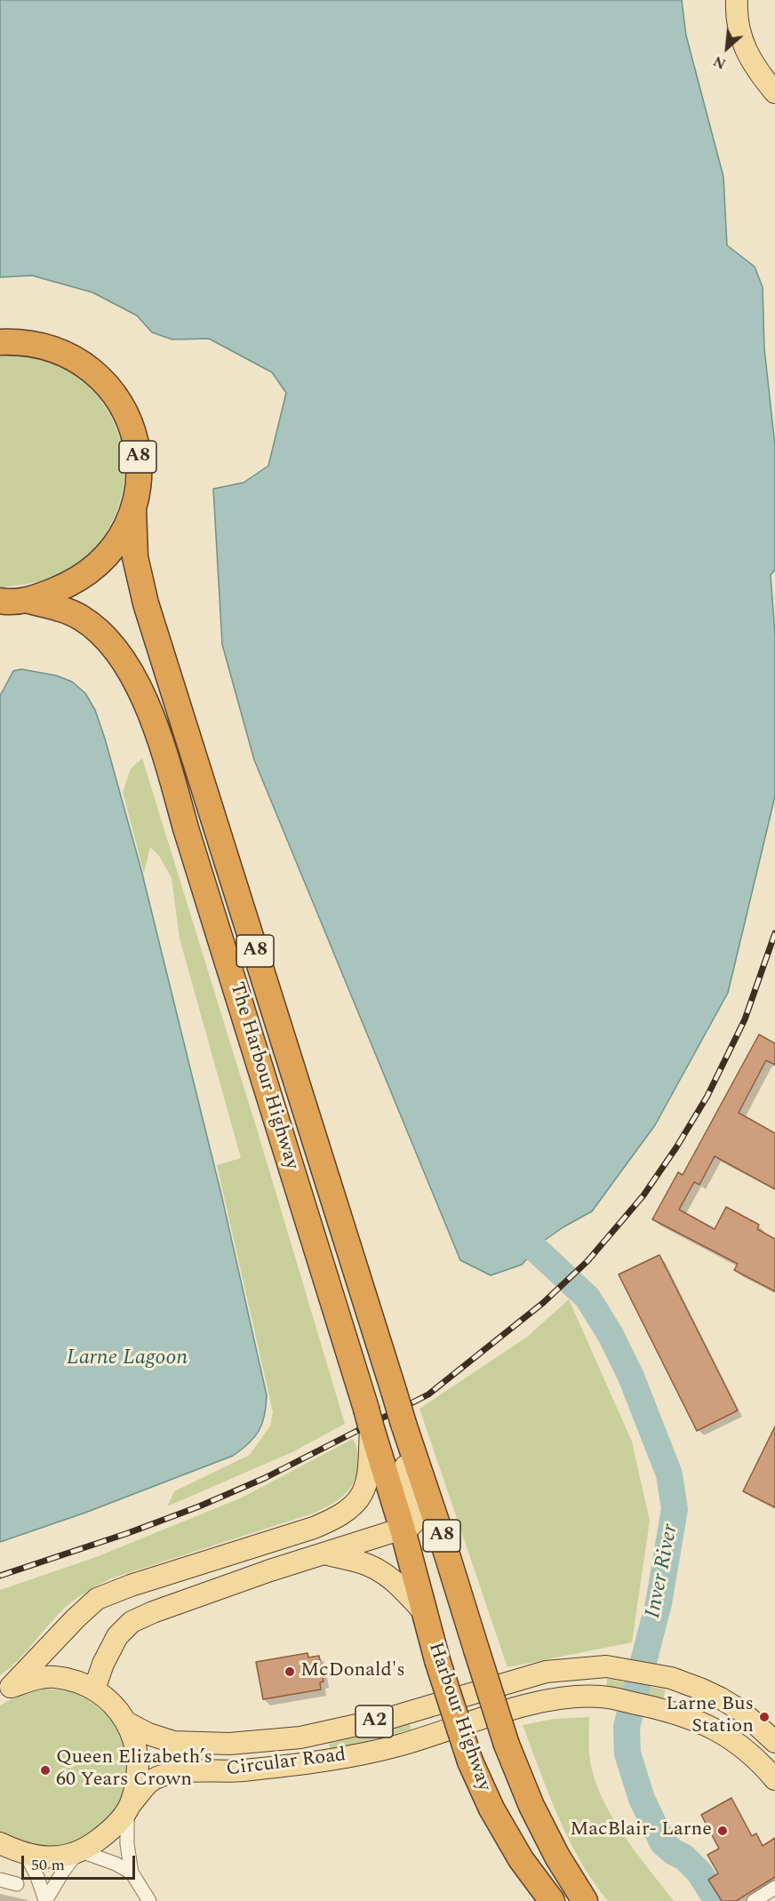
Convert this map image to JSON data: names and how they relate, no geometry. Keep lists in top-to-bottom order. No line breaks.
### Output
{"streets":{"highway":["A8","The Harbour Highway","Harbour Highway"],"main road":["A2","Circular Road"]},"crossings":[["A8","The Harbour Highway"],["A8","Harbour Highway"],["A2","Circular Road"]],"water":["Larne Lagoon","Inver River"],"places":["McDonald's","Larne Bus Station","Queen Elizabeth’s 60 Years Crown","MacBlair- Larne"],"scale_bar":"50 m","north":"bottom left"}
